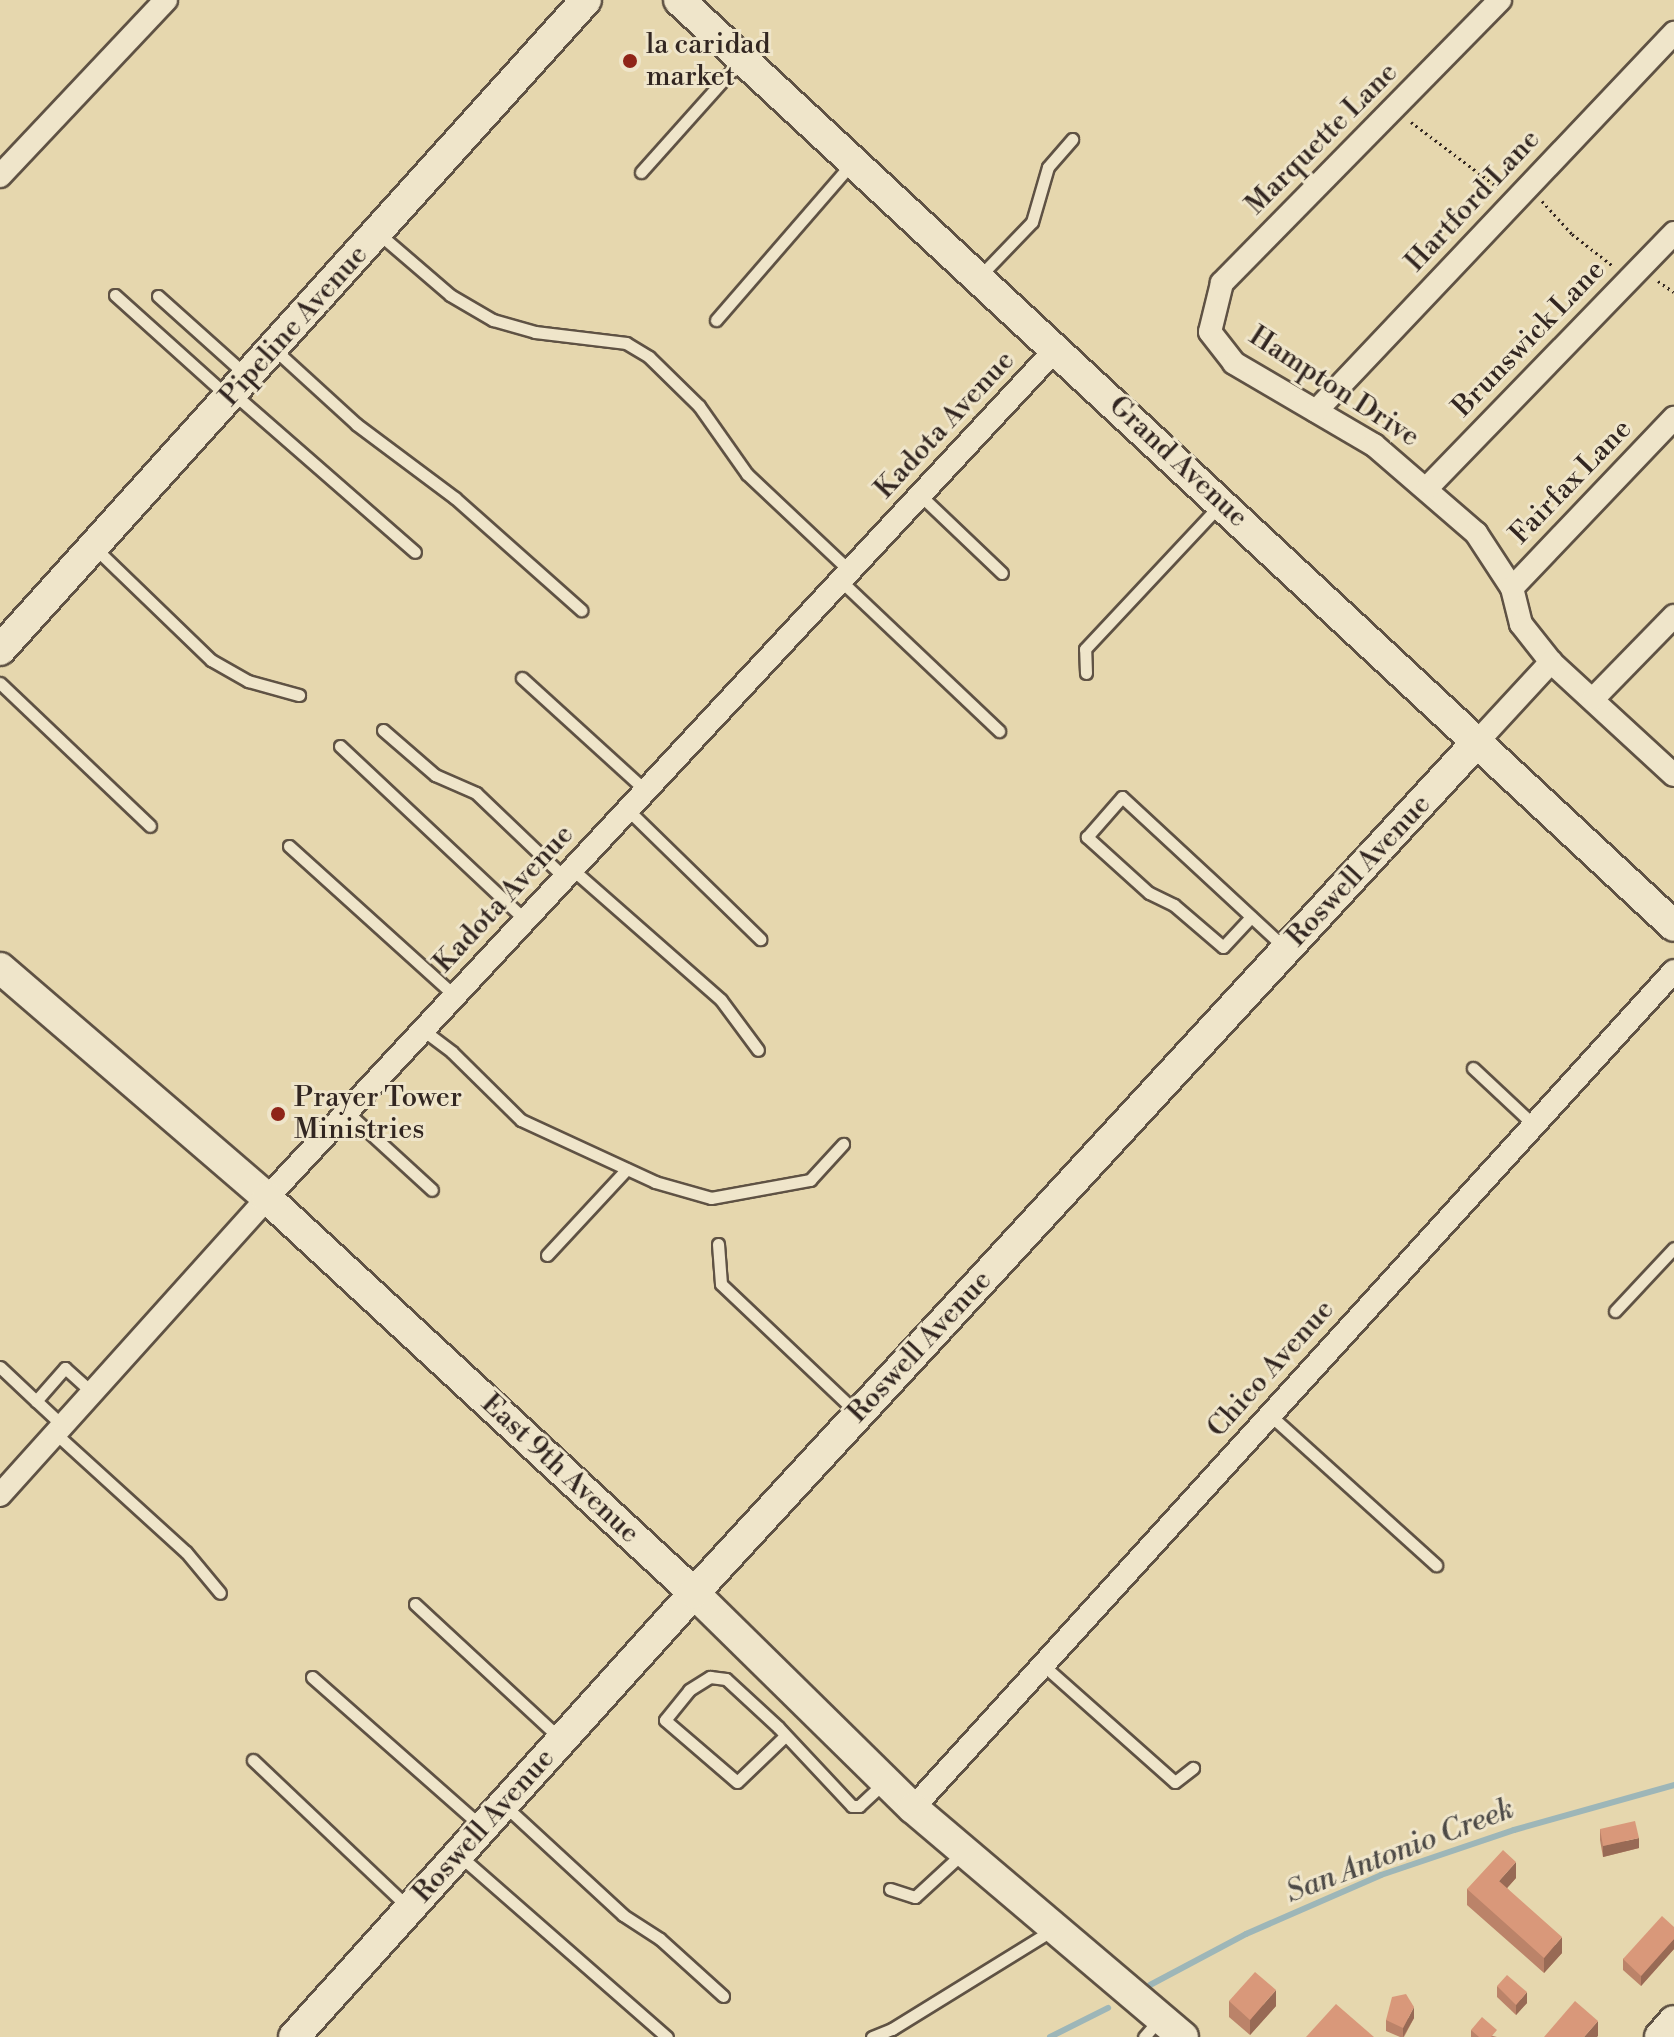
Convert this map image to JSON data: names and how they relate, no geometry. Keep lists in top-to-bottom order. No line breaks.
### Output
{"streets":{"street":["Marquette Lane","Hartford Lane","Pipeline Avenue","Brunswick Lane","Hampton Drive","Kadota Avenue","Grand Avenue","Fairfax Lane","Roswell Avenue","Chico Avenue","East 9th Avenue"]},"crossings":[["Marquette Lane","Hampton Drive"],["Hartford Lane","Hampton Drive"],["Brunswick Lane","Hampton Drive"],["Hampton Drive","Fairfax Lane"],["Hampton Drive","Roswell Avenue"],["Kadota Avenue","Grand Avenue"],["Kadota Avenue","East 9th Avenue"],["Grand Avenue","Roswell Avenue"],["Roswell Avenue","East 9th Avenue"],["Chico Avenue","East 9th Avenue"]],"water":["San Antonio Creek"],"places":["la caridad market","Prayer Tower Ministries"]}
